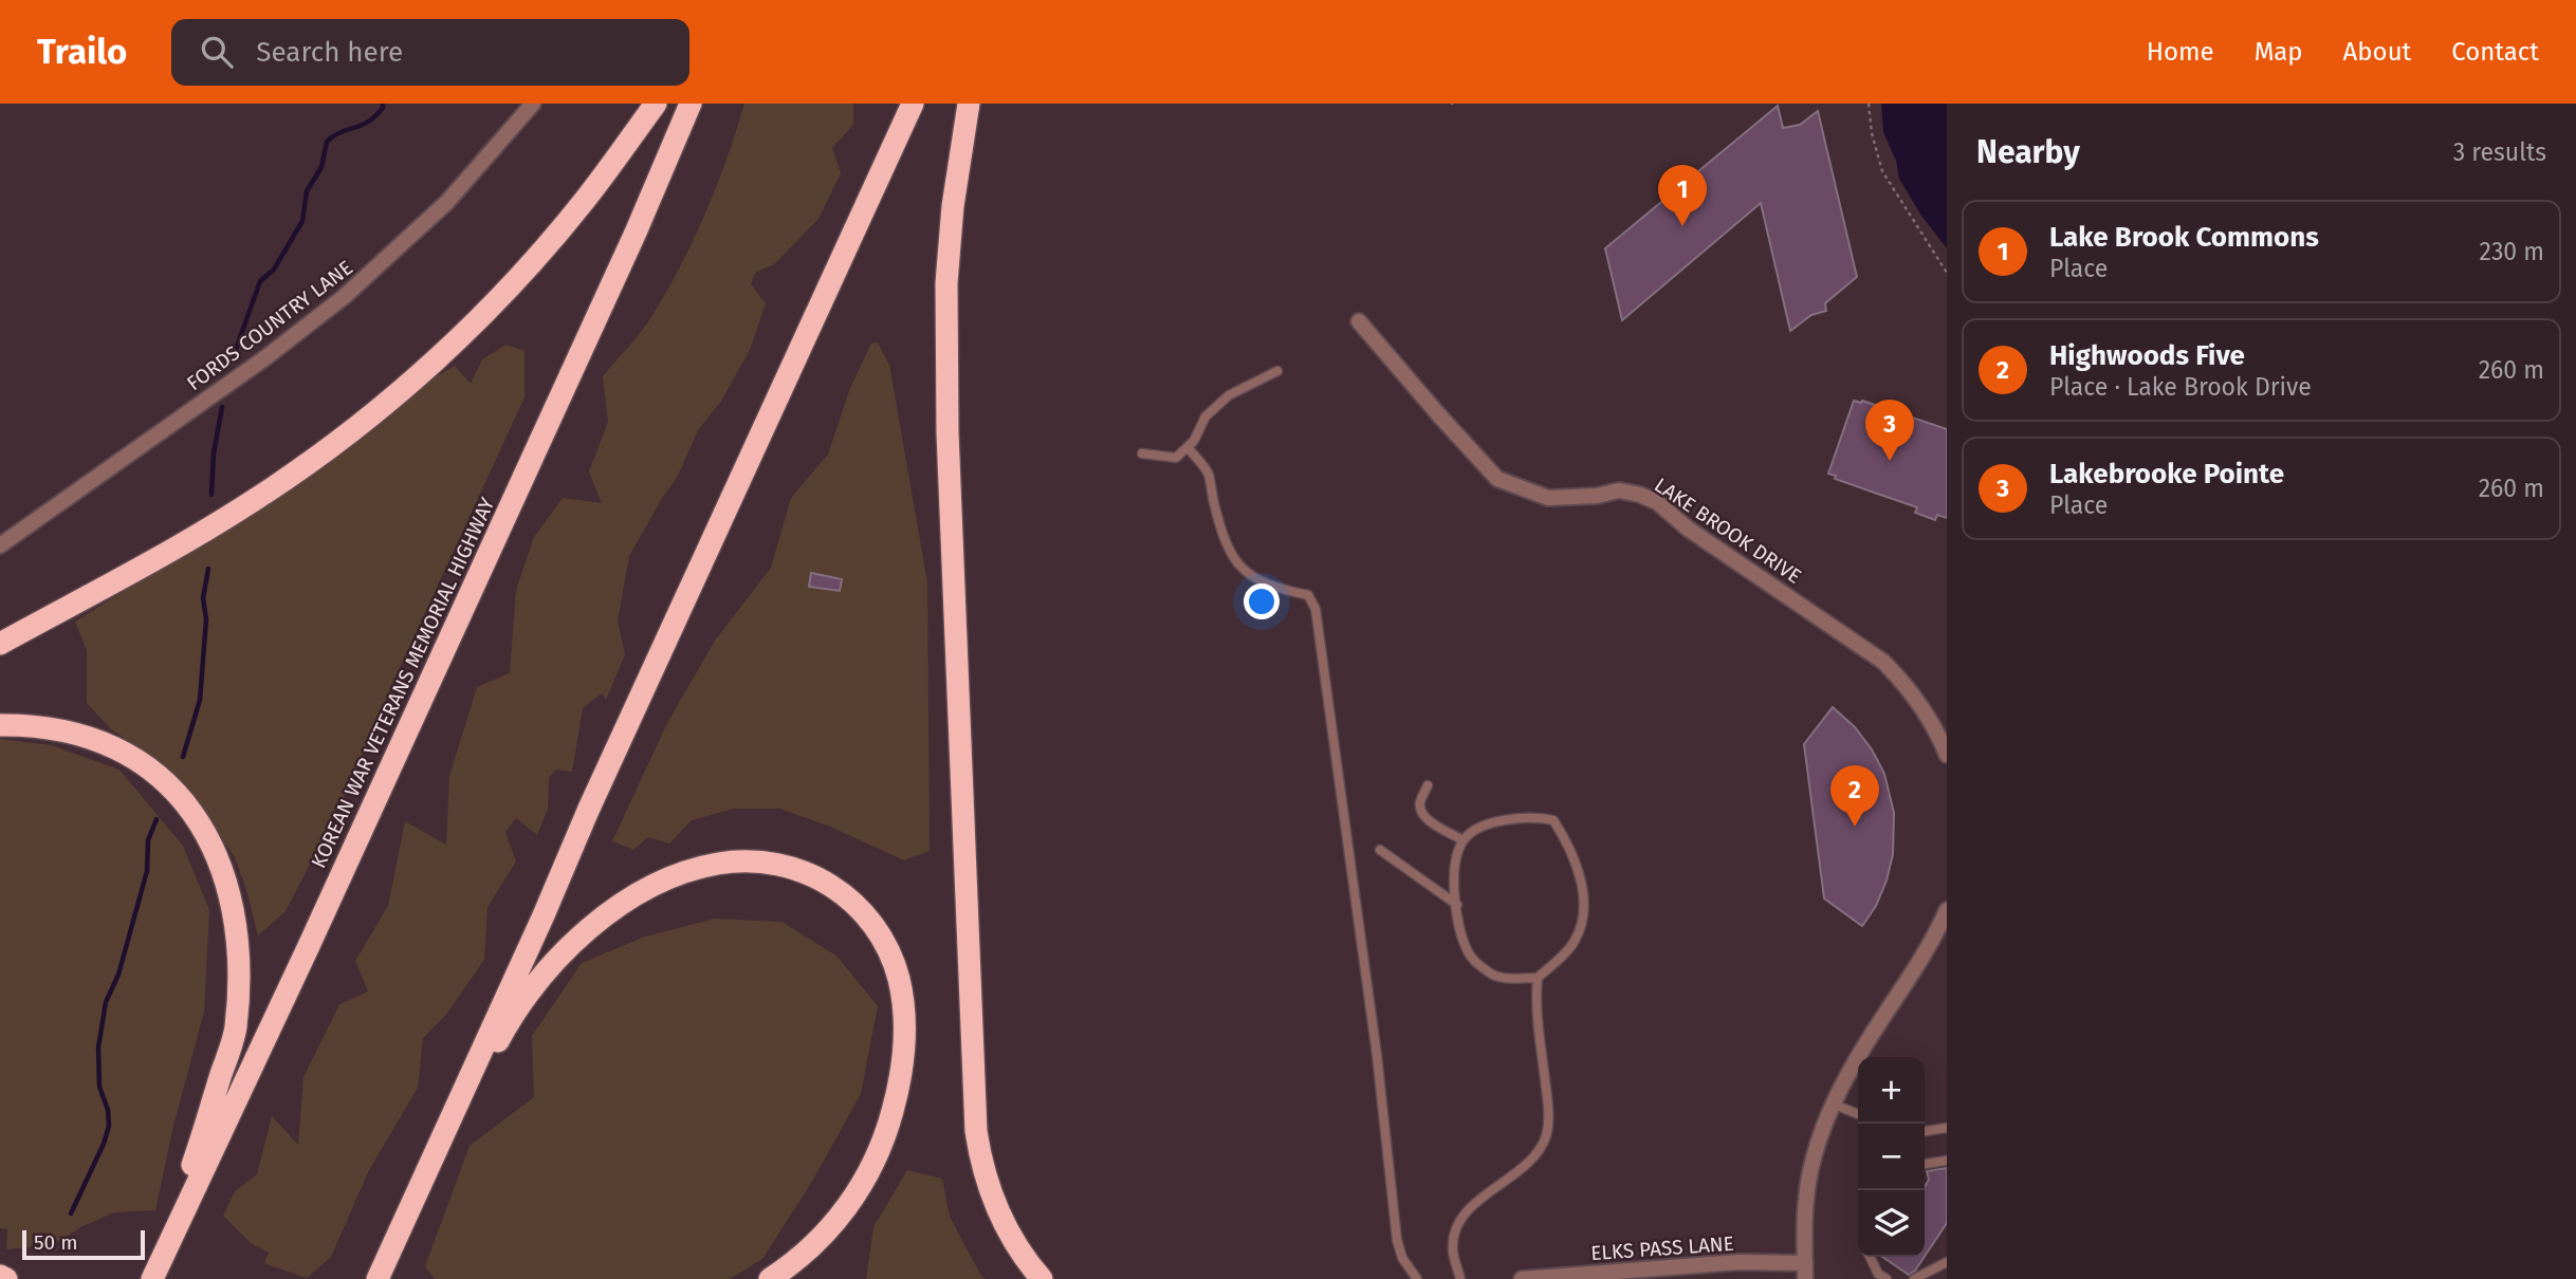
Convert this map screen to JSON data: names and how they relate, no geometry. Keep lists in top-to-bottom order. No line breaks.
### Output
{"streets":{"highway":["KOREAN WAR VETERANS MEMORIAL HIGHWAY"],"street":["FORDS COUNTRY LANE","LAKE BROOK DRIVE","ELKS PASS LANE"]},"scale_bar":"50 m","page":{"header":"Trailo","search":"Search here","nav":["Home","Map","About","Contact"],"heading":["Nearby","3 results"],"pins":["1","3","2"],"list":[{"mark":"1","name":"Lake Brook Commons","note":"Place","value":"230 m"},{"mark":"2","name":"Highwoods Five","note":"Place · Lake Brook Drive","value":"260 m"},{"mark":"3","name":"Lakebrooke Pointe","note":"Place","value":"260 m"}],"map_buttons":["+","−"],"scale":"50 m"}}
